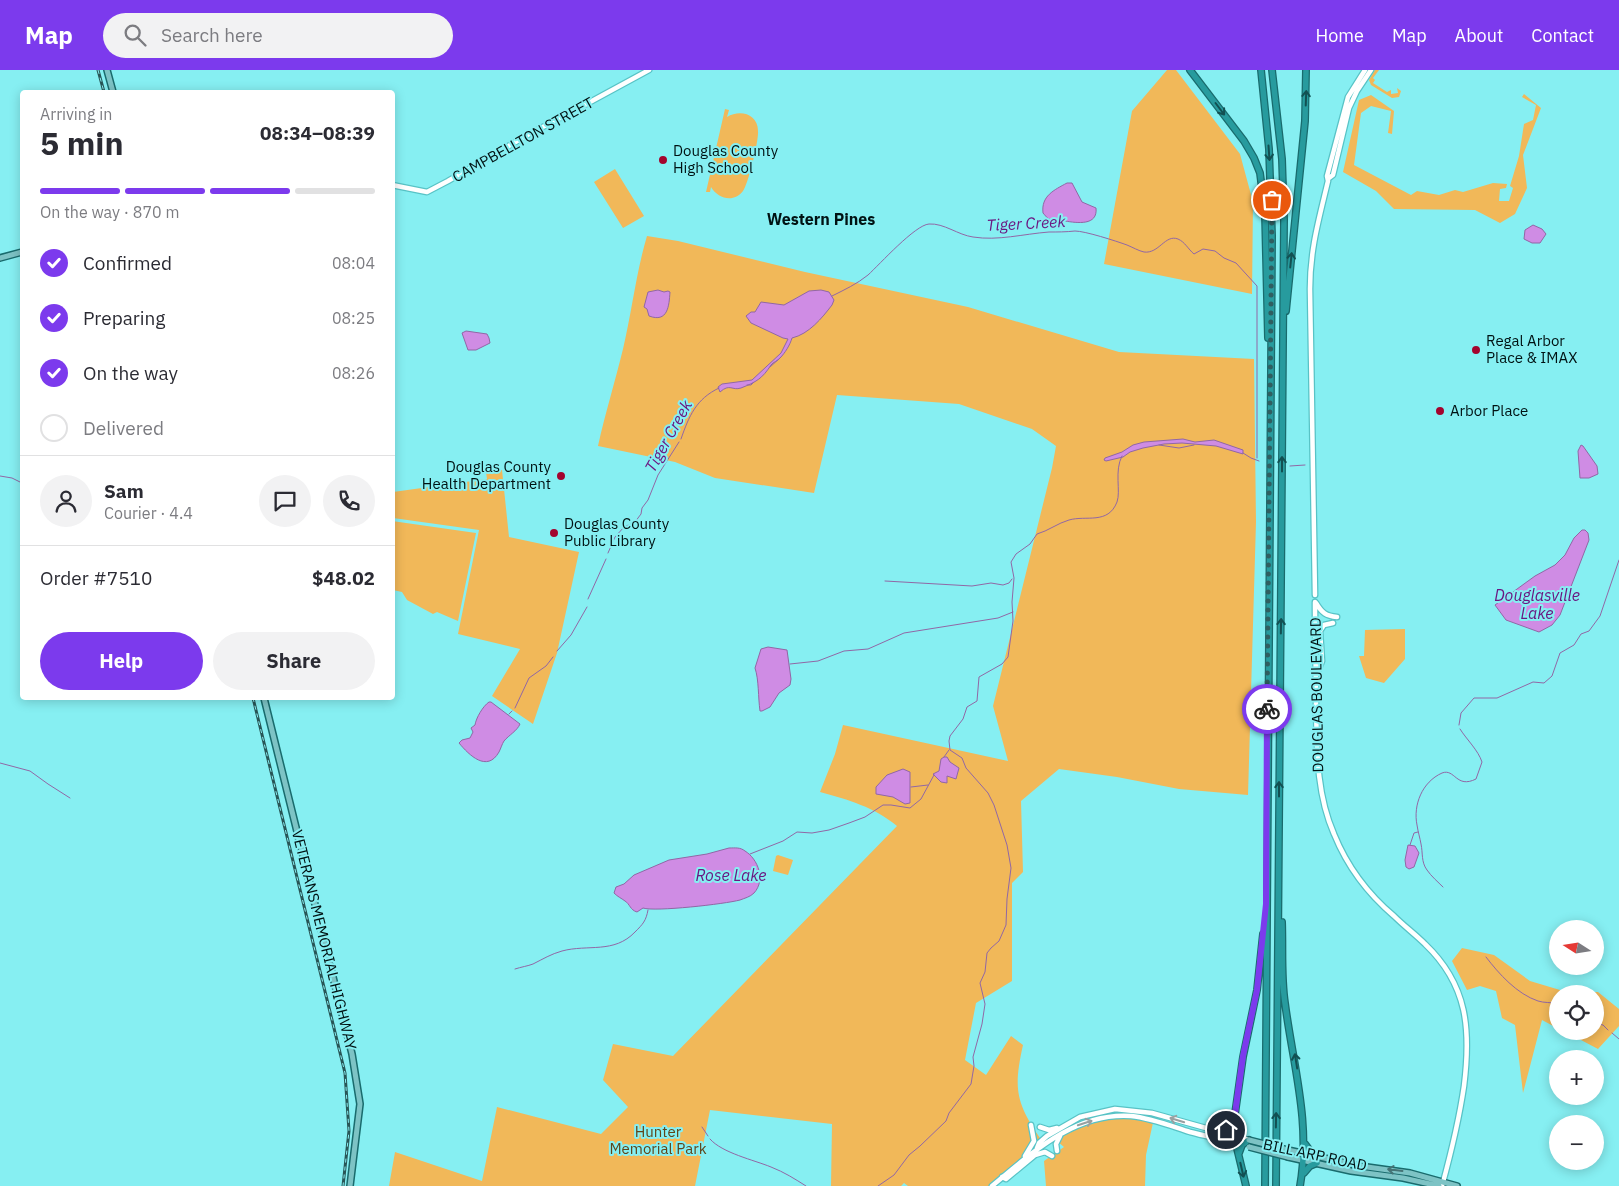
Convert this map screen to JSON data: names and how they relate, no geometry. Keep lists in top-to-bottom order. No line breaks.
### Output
{"streets":{"main road":["CAMPBELLTON STREET","DOUGLAS BOULEVARD","VETERANS MEMORIAL HIGHWAY","BILL ARP ROAD"]},"crossings":[["DOUGLAS BOULEVARD","BILL ARP ROAD"]],"districts":["Western Pines"],"water":["Tiger Creek","Douglasville Lake","Rose Lake"],"parks":["Hunter Memorial Park"],"places":["Douglas County High School","Regal Arbor Place & IMAX","Arbor Place","Douglas County Health Department","Douglas County Public Library"],"north":"left","page":{"header":"Map","search":"Search here","nav":["Home","Map","About","Contact"],"heading":["5 min","Arriving in","08:34–08:39"],"panel":["Sam","Courier · 4.4","Order #7510","$48.02"],"bar":"On the way · 870 m","list":[["Confirmed","08:04"],["Preparing","08:25"],["On the way","08:26"],"Delivered"],"buttons":["Help","Share"],"map_buttons":["+","−"]}}
